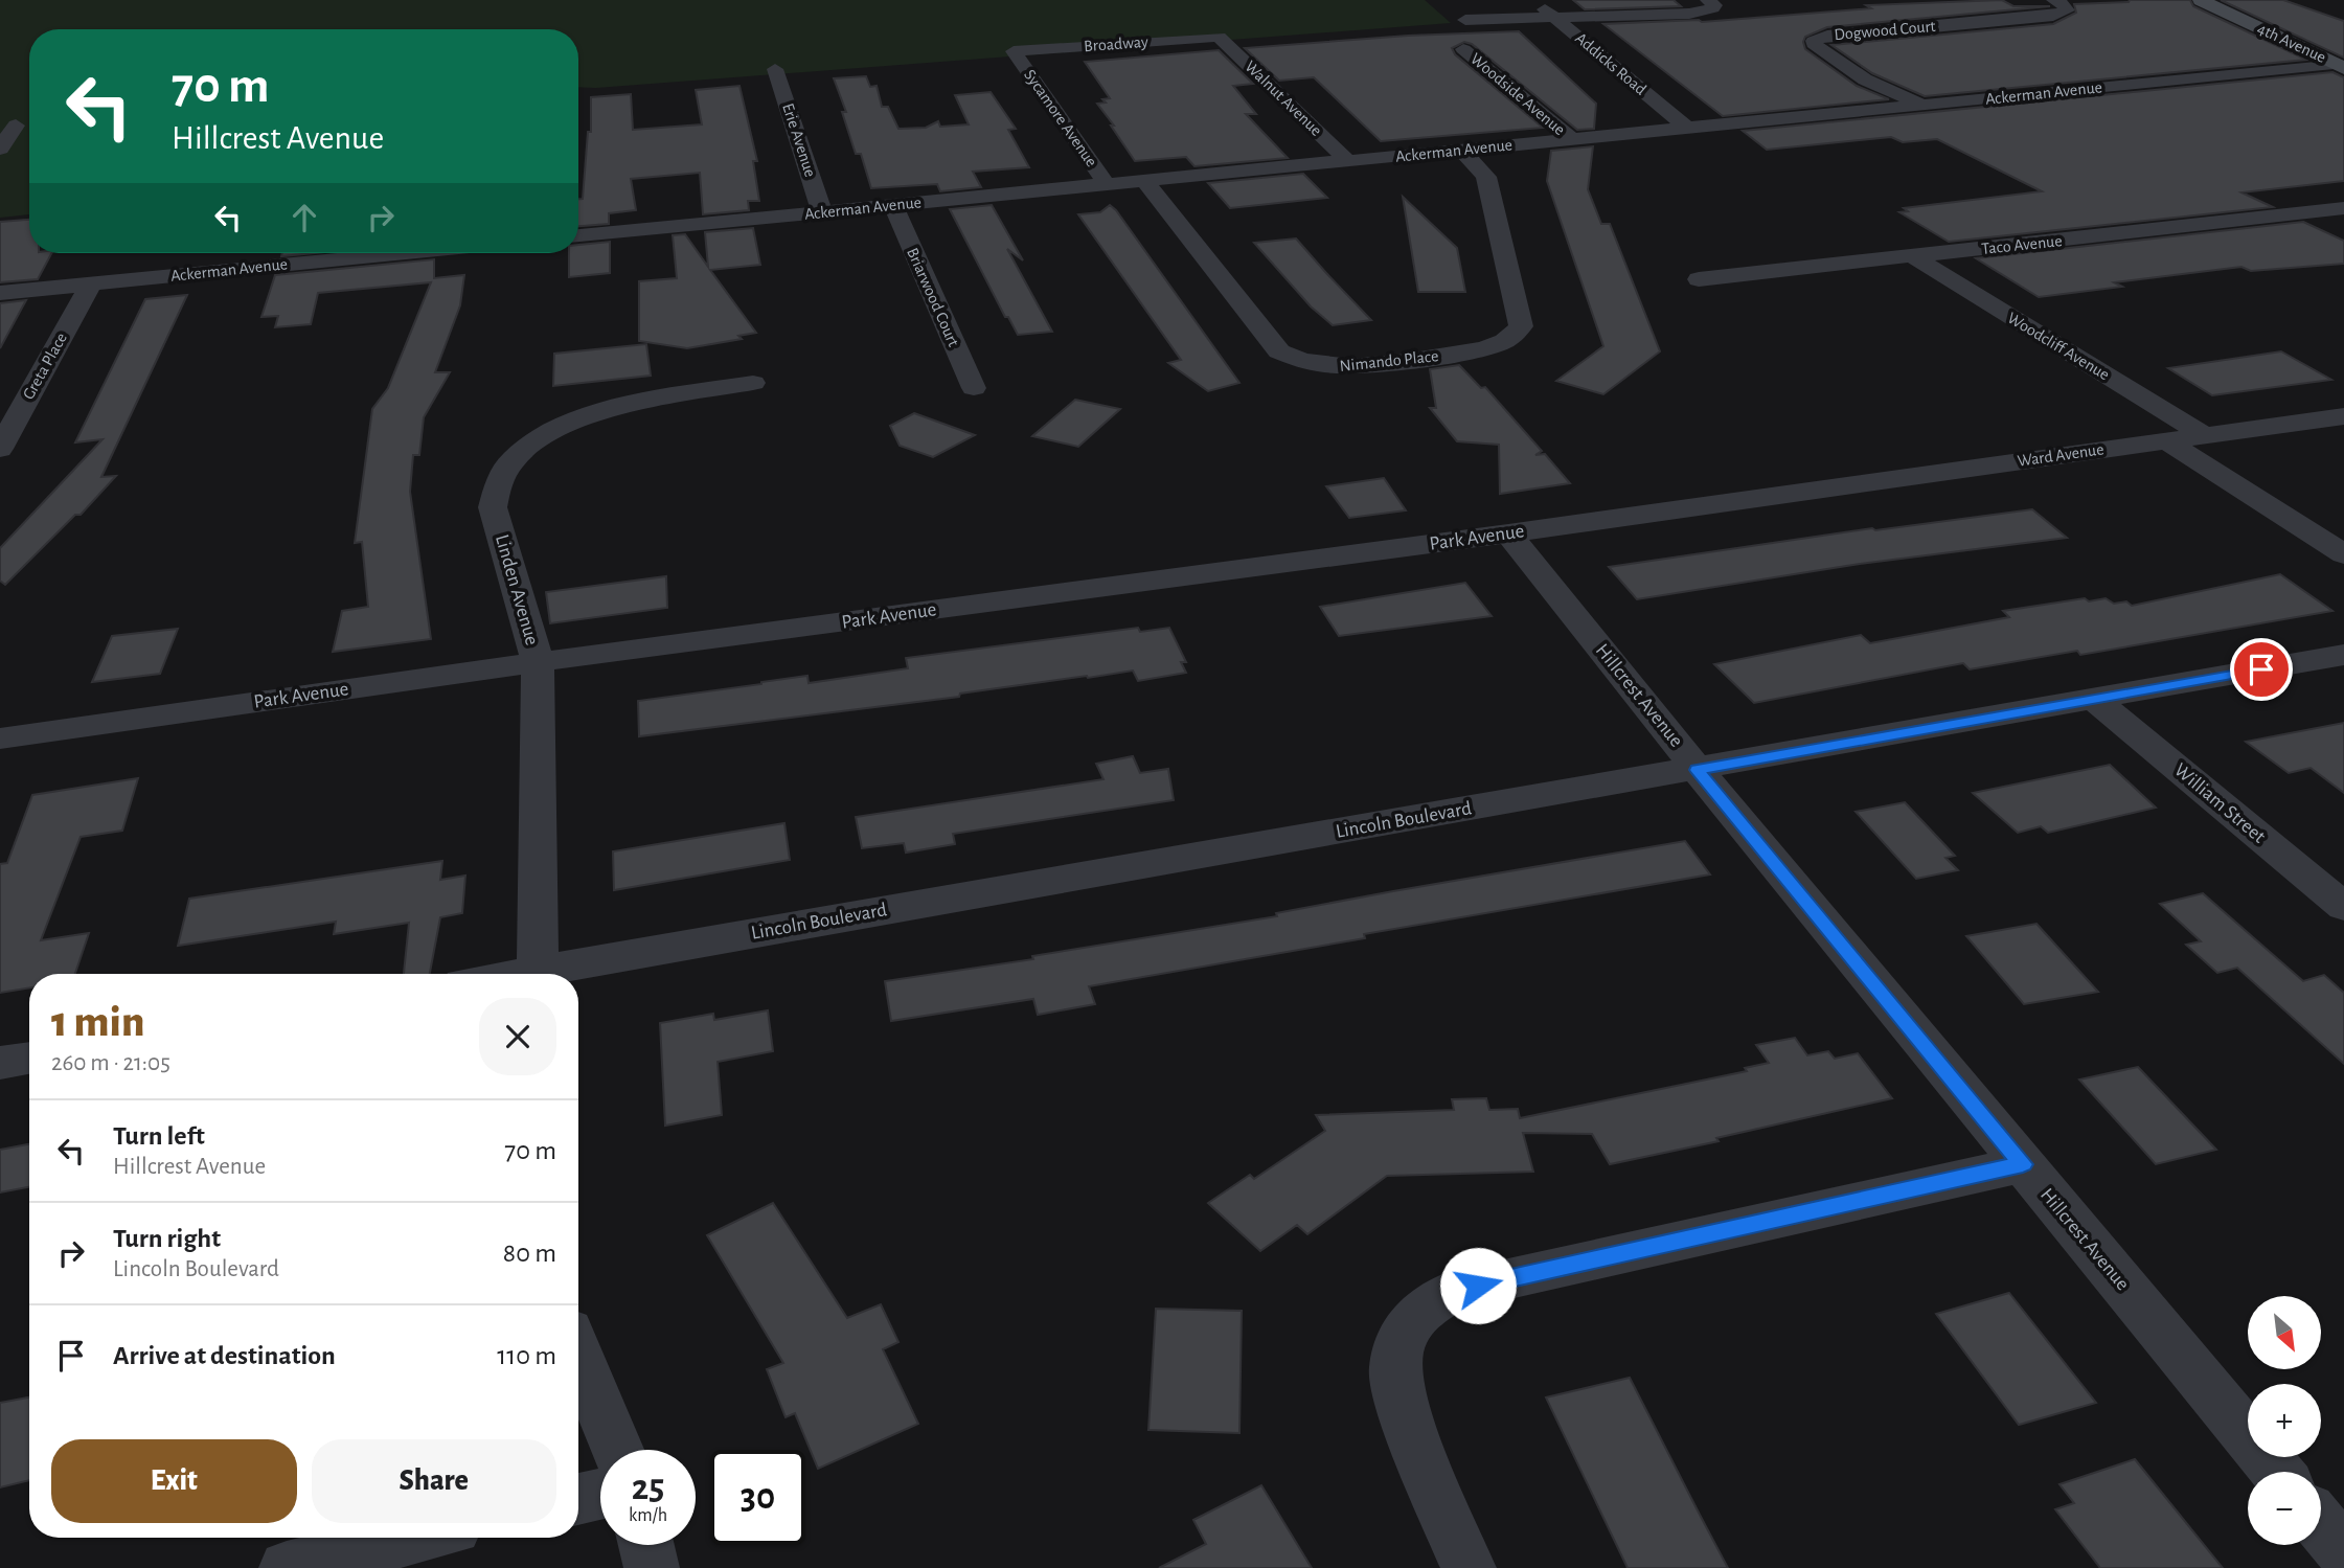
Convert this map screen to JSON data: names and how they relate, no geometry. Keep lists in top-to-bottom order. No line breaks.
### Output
{"streets":{"main road":["4th Avenue"],"street":["Dogwood Court","Broadway","Addicks Road","Ackerman Avenue","Woodside Avenue","Walnut Avenue","Sycamore Avenue","Erie Avenue","Taco Avenue","Briarwood Court","Woodcliff Avenue","Nimando Place","Greta Place","Ward Avenue","Park Avenue","Linden Avenue","Hillcrest Avenue","William Street","Lincoln Boulevard"]},"crossings":[["Dogwood Court","Ackerman Avenue"],["4th Avenue","Ackerman Avenue"],["Broadway","Walnut Avenue"],["Broadway","Sycamore Avenue"],["Addicks Road","Ackerman Avenue"],["Ackerman Avenue","Woodside Avenue"],["Ackerman Avenue","Walnut Avenue"],["Ackerman Avenue","Sycamore Avenue"],["Ackerman Avenue","Erie Avenue"],["Ackerman Avenue","Briarwood Court"],["Ackerman Avenue","Nimando Place"],["Ackerman Avenue","Greta Place"],["Taco Avenue","Woodcliff Avenue"],["Woodcliff Avenue","Ward Avenue"],["Ward Avenue","Park Avenue"],["Park Avenue","Linden Avenue"],["Park Avenue","Hillcrest Avenue"],["Hillcrest Avenue","Lincoln Boulevard"],["William Street","Lincoln Boulevard"]],"north":"bottom right","page":{"turn":["70 m","Hillcrest Avenue"],"heading":["1 min","260 m · 21:05"],"list":[{"name":"Turn left","note":"Hillcrest Avenue","value":"70 m"},{"name":"Turn right","note":"Lincoln Boulevard","value":"80 m"},{"name":"Arrive at destination","value":"110 m"}],"map_buttons":["+","−"],"buttons":["Exit","Share"],"speed":"25 km/h","limit":"30"}}
